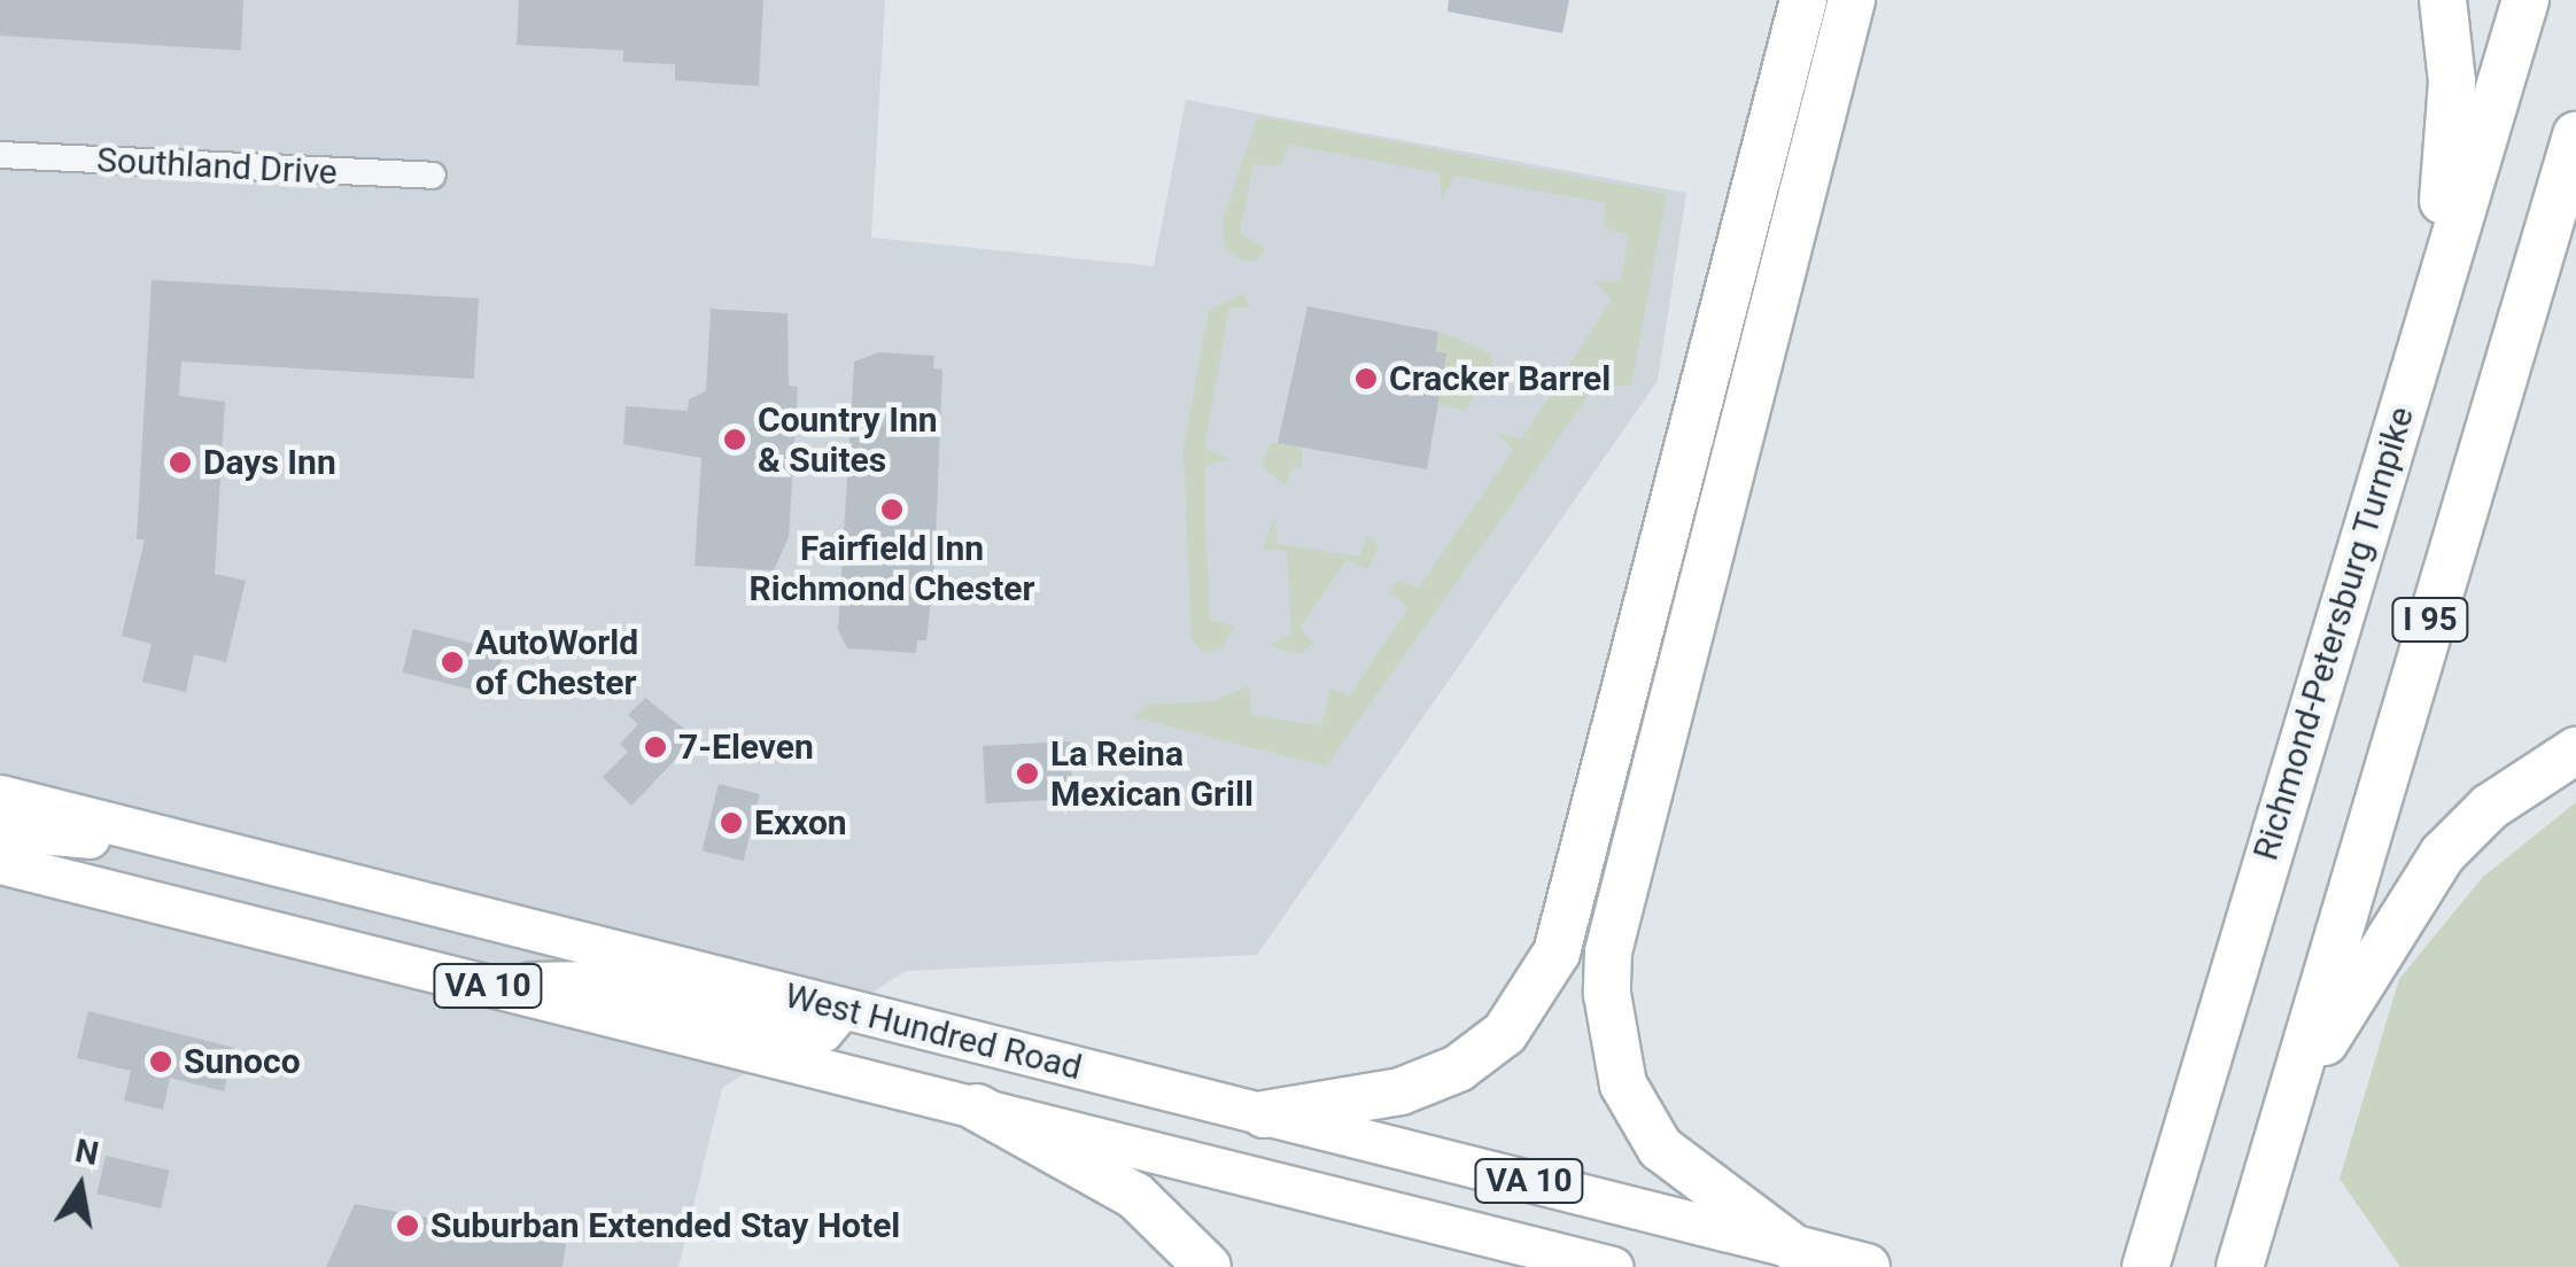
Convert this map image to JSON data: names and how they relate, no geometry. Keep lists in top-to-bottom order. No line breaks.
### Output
{"streets":{"highway":["I 95","Richmond-Petersburg Turnpike","VA 10","West Hundred Road"],"street":["Southland Drive"]},"places":["Cracker Barrel","Country Inn & Suites","Days Inn","Fairfield Inn Richmond Chester","AutoWorld of Chester","7-Eleven","La Reina Mexican Grill","Exxon","Sunoco","Suburban Extended Stay Hotel"],"north":"top"}
